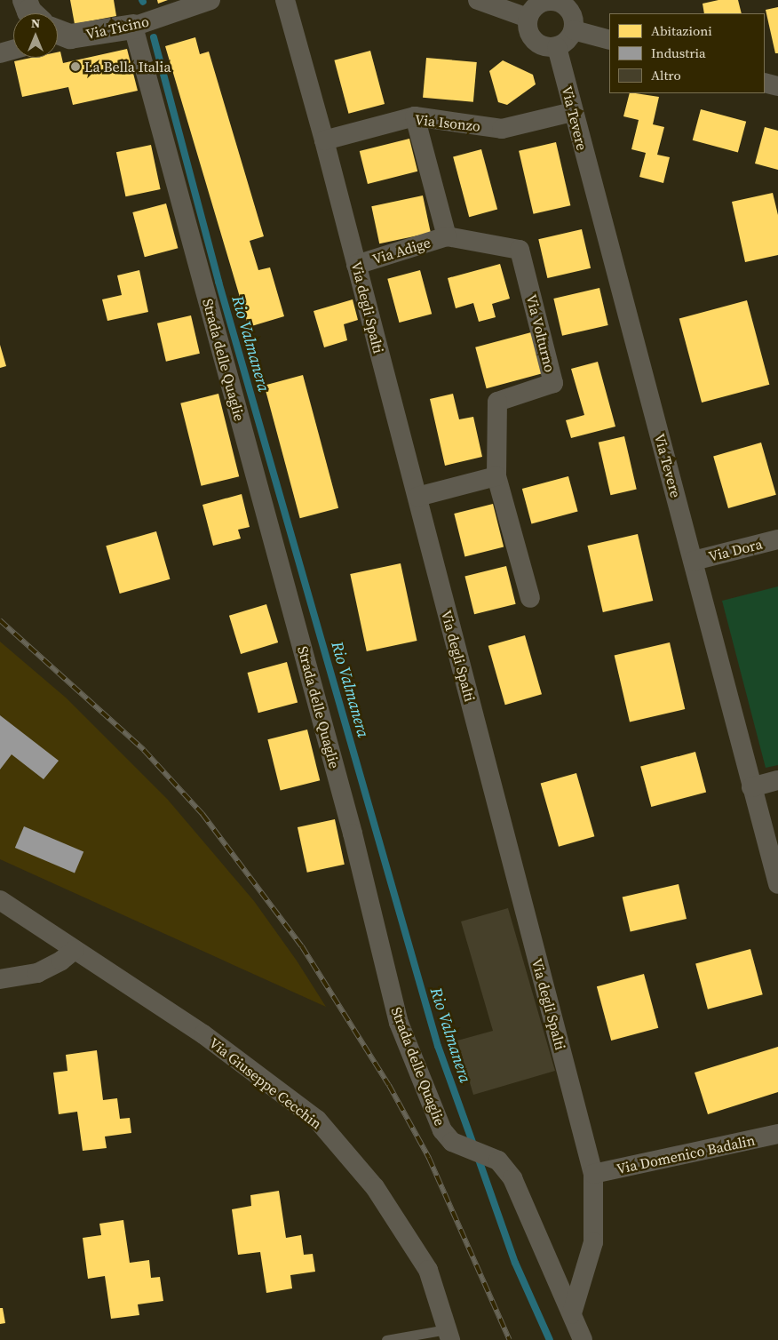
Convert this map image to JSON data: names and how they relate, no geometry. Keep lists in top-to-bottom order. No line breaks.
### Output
{"streets":{"street":["Via Ticino","Via Tevere","Via Isonzo","Via Adige","Via degli Spalti","Via Volturno","Strada delle Quaglie","Via Dora","Via Giuseppe Cecchin","Via Domenico Badalin"]},"crossings":[["Via Ticino","Strada delle Quaglie"],["Via Tevere","Via Isonzo"],["Via Tevere","Via Dora"],["Via Isonzo","Via degli Spalti"],["Via Adige","Via degli Spalti"],["Via Adige","Via Volturno"],["Via degli Spalti","Strada delle Quaglie"],["Via degli Spalti","Via Domenico Badalin"]],"water":["Rio Valmanera"],"places":["La Bella Italia"],"legend":["Abitazioni","Industria","Altro"],"north":"top"}
